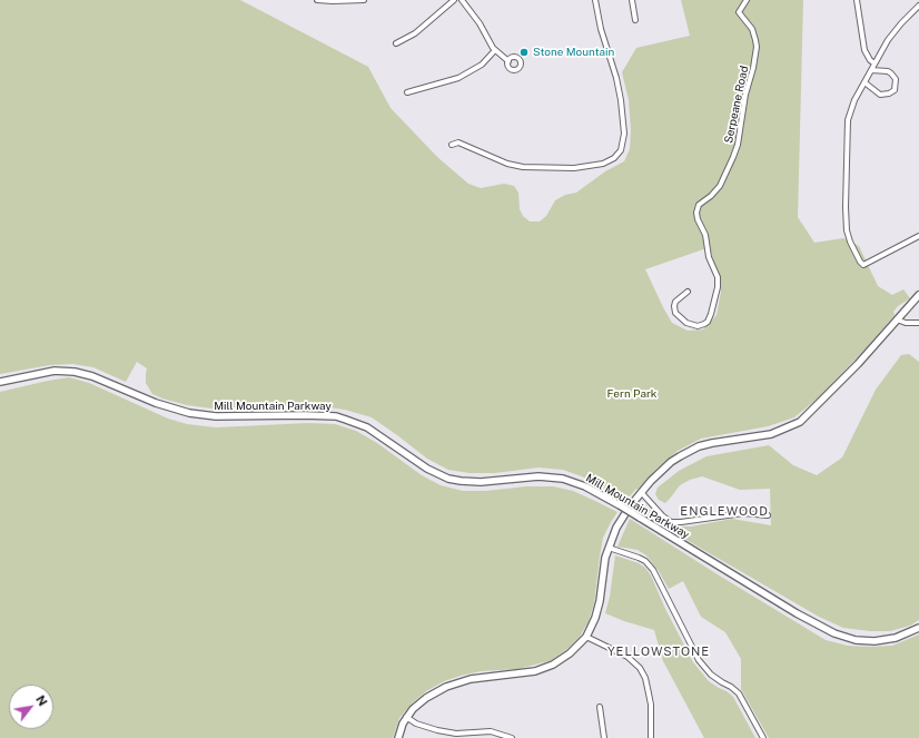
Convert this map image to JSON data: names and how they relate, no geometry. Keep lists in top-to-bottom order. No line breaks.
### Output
{"streets":{"street":["Serpeane Road","Mill Mountain Parkway"]},"districts":["ENGLEWOOD","YELLOWSTONE"],"parks":["Fern Park"],"places":["Stone Mountain"],"north":"top right"}
